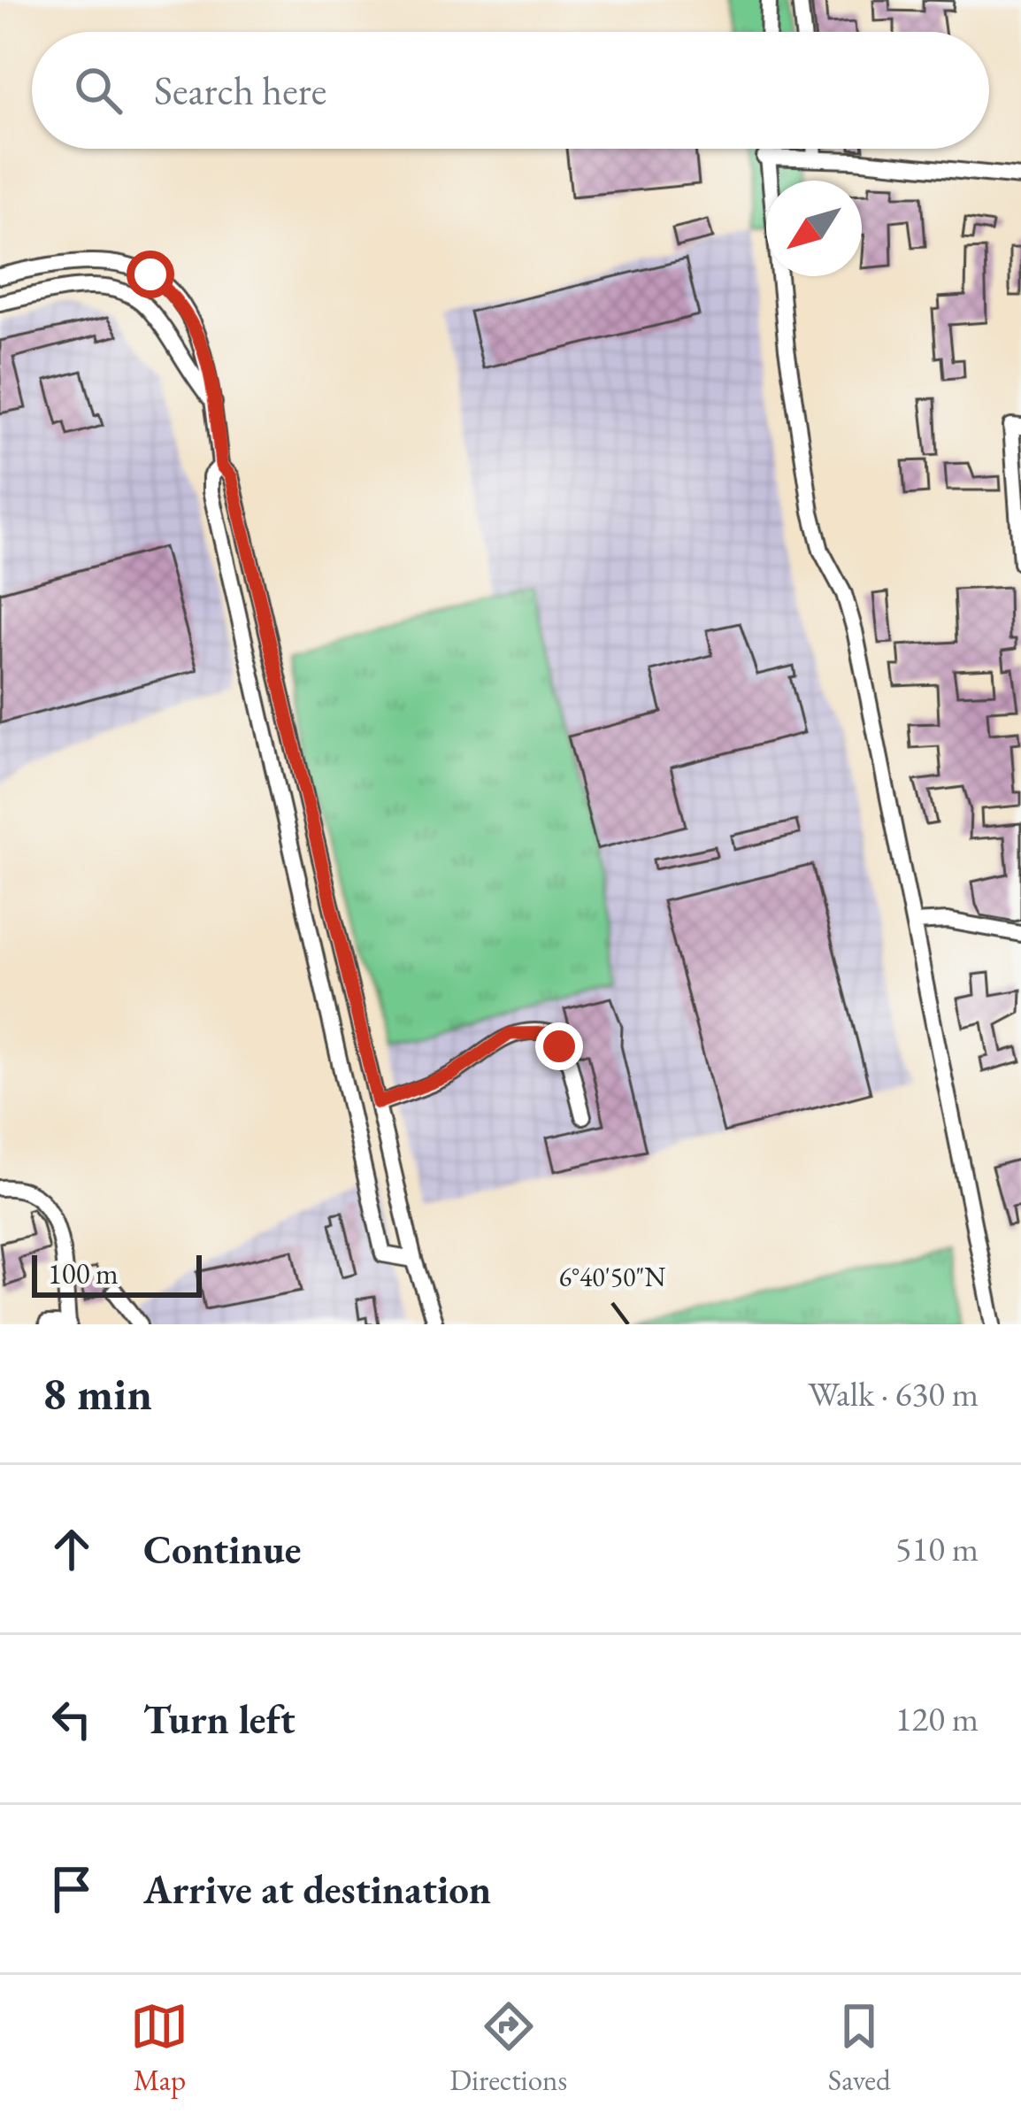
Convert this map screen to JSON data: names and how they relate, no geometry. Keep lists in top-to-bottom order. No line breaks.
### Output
{"scale_bar":"100 m","north":"bottom left","page":{"search":"Search here","scale":"100 m","heading":["8 min","Walk · 630 m"],"list":[["Continue","510 m"],["Turn left","120 m"],"Arrive at destination"],"nav":["Map","Directions","Saved"]},"coordinates":["6°40'50\"N"]}
